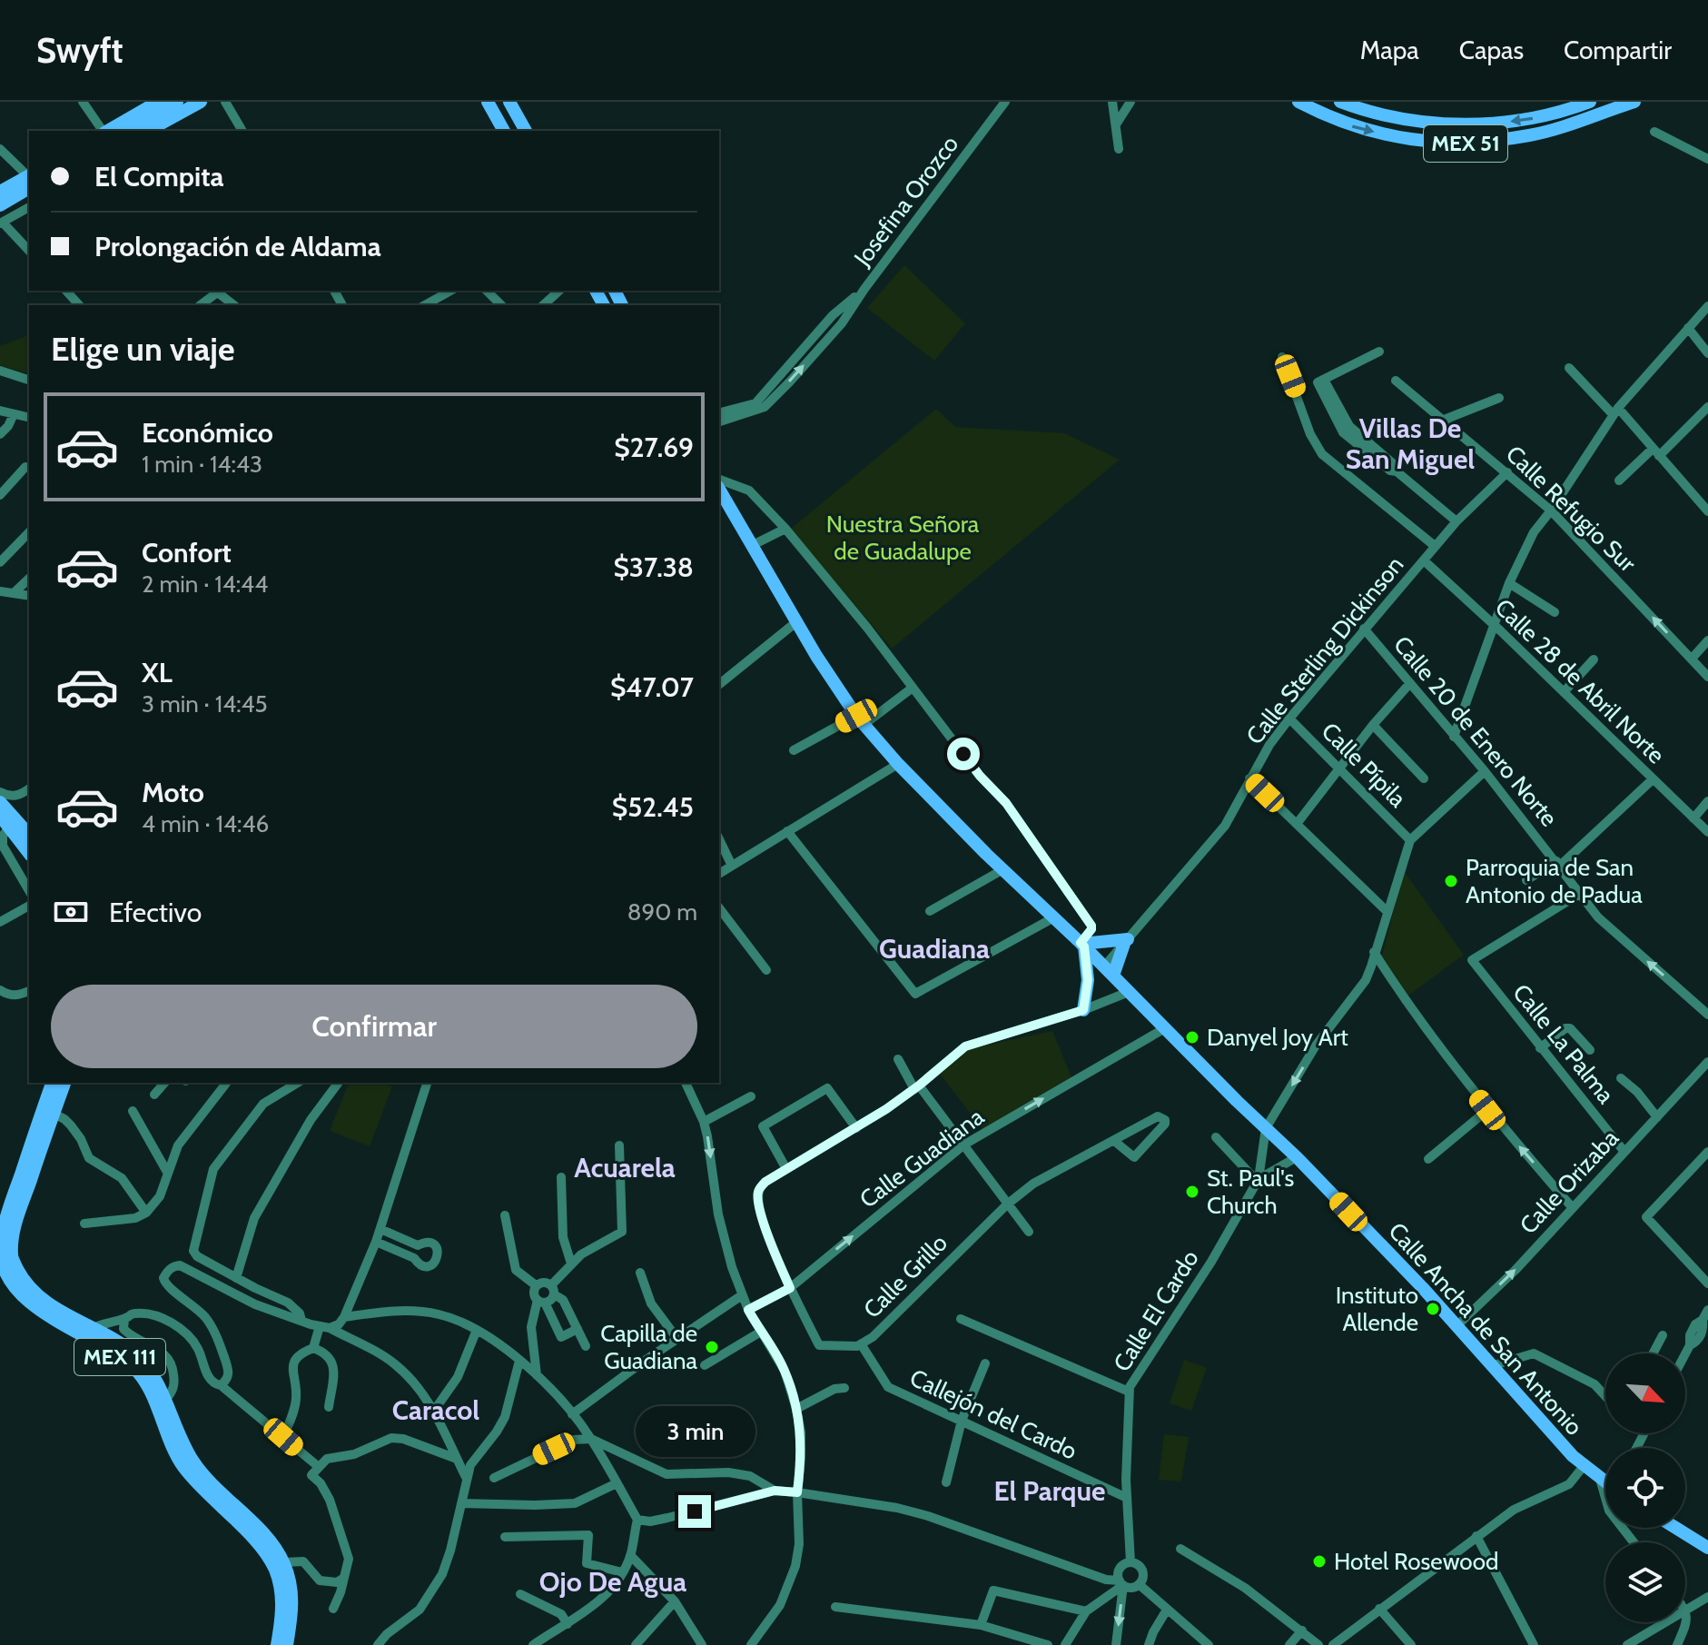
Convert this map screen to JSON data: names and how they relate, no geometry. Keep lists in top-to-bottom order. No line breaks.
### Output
{"streets":{"main road":["MEX 51","Calle Ancha de San Antonio","MEX 111"],"street":["Josefina Orozco","Calle Refugio Sur","Calle Sterling Dickinson","Calle 28 de Abril Norte","Calle 20 de Enero Norte","Calle Pípila","Calle La Palma","Calle Guadiana","Calle Orizaba","Calle Grillo","Calle El Cardo","Callejón del Cardo"]},"crossings":[["Calle Refugio Sur","Calle Sterling Dickinson"],["Calle Sterling Dickinson","Calle 28 de Abril Norte"],["Calle Sterling Dickinson","Calle 20 de Enero Norte"],["Calle Sterling Dickinson","Calle Pípila"],["Calle 20 de Enero Norte","Calle La Palma"],["Calle La Palma","Calle Orizaba"],["Calle Guadiana","Calle Grillo"],["Calle Guadiana","Calle Ancha de San Antonio"],["Calle Orizaba","Calle Ancha de San Antonio"],["Calle Grillo","Callejón del Cardo"],["Calle El Cardo","Calle Ancha de San Antonio"],["Calle El Cardo","Callejón del Cardo"]],"one_way":["Calle Refugio Sur","Calle Orizaba"],"districts":["Villas De San Miguel","Guadiana","Acuarela","Caracol","El Parque","Ojo De Agua"],"parks":["Nuestra Señora de Guadalupe"],"places":["Parroquia de San Antonio de Padua","Danyel Joy Art","St. Paul's Church","Instituto Allende","Capilla de Guadiana","Hotel Rosewood"],"north":"bottom right","page":{"header":"Swyft","nav":["Mapa","Capas","Compartir"],"banner":["El Compita","Prolongación de Aldama"],"heading":"Elige un viaje","list":[{"name":"Económico","note":"1 min · 14:43","value":"$27.69"},{"name":"Confort","note":"2 min · 14:44","value":"$37.38"},{"name":"XL","note":"3 min · 14:45","value":"$47.07"},{"name":"Moto","note":"4 min · 14:46","value":"$52.45"}],"pay":["Efectivo","890 m"],"buttons":"Confirmar","bubble":"3 min"}}
